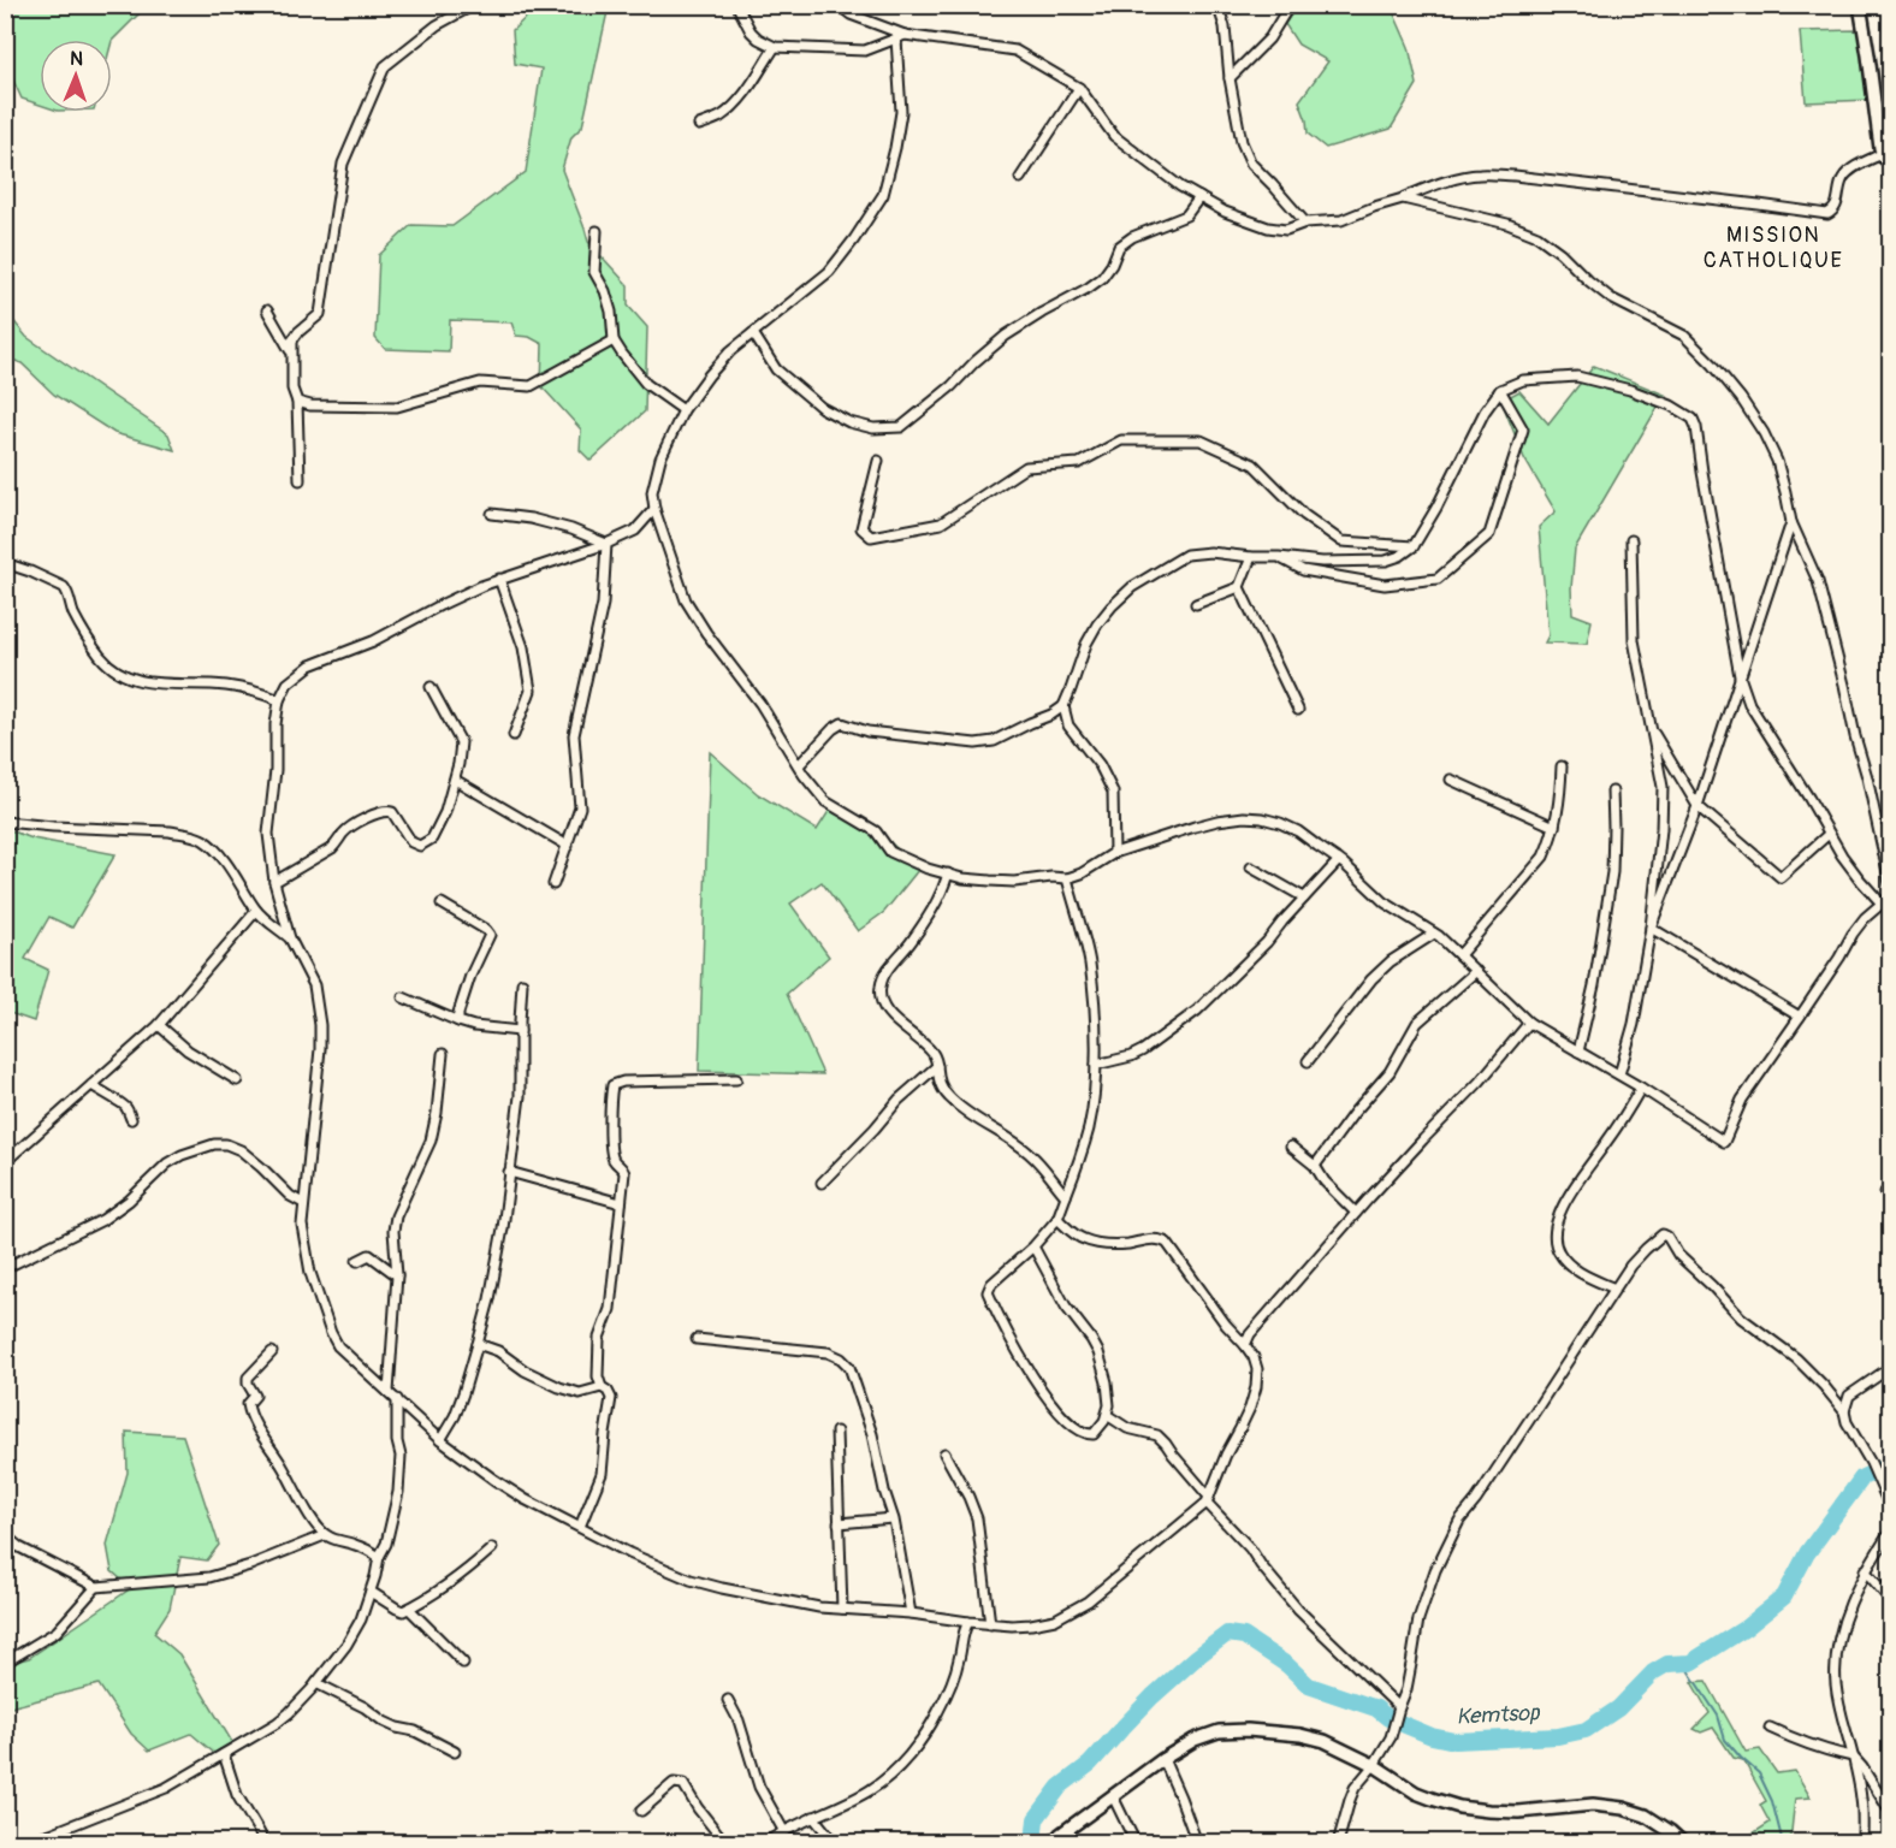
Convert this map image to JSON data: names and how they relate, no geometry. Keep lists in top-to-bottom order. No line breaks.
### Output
{"districts":["MISSION CATHOLIQUE"],"water":["Kemtsop"],"north":"top"}
